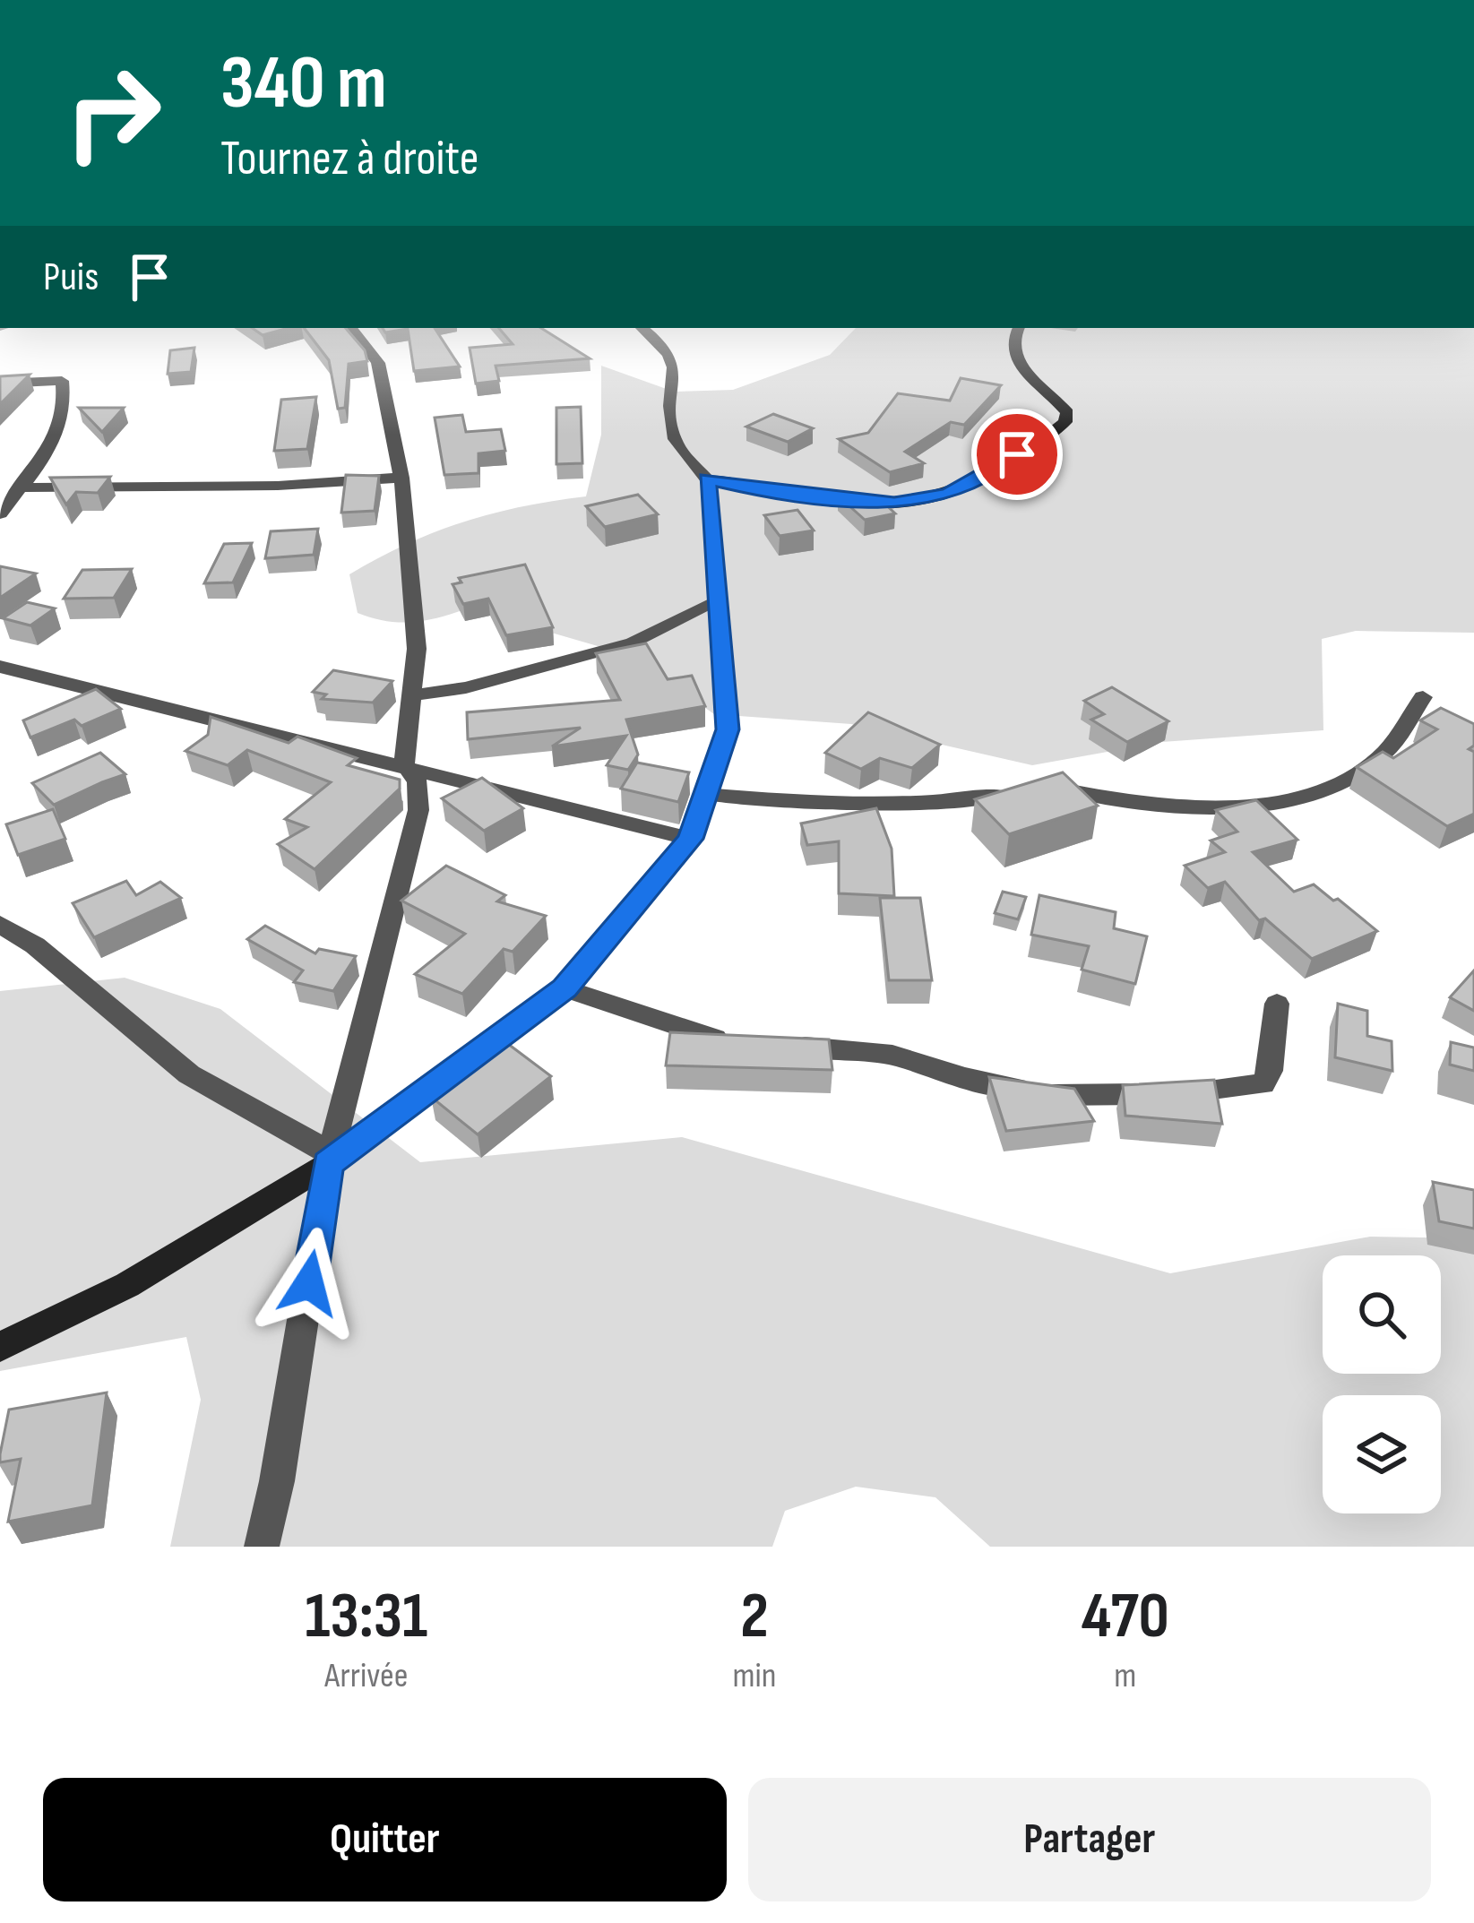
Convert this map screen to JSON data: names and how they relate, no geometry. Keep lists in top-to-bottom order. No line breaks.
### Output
{"page":{"turn":["340 m","Tournez à droite"],"then":"Puis","eta":["13:31","Arrivée","2","min","470","m"],"buttons":["Quitter","Partager"]}}
